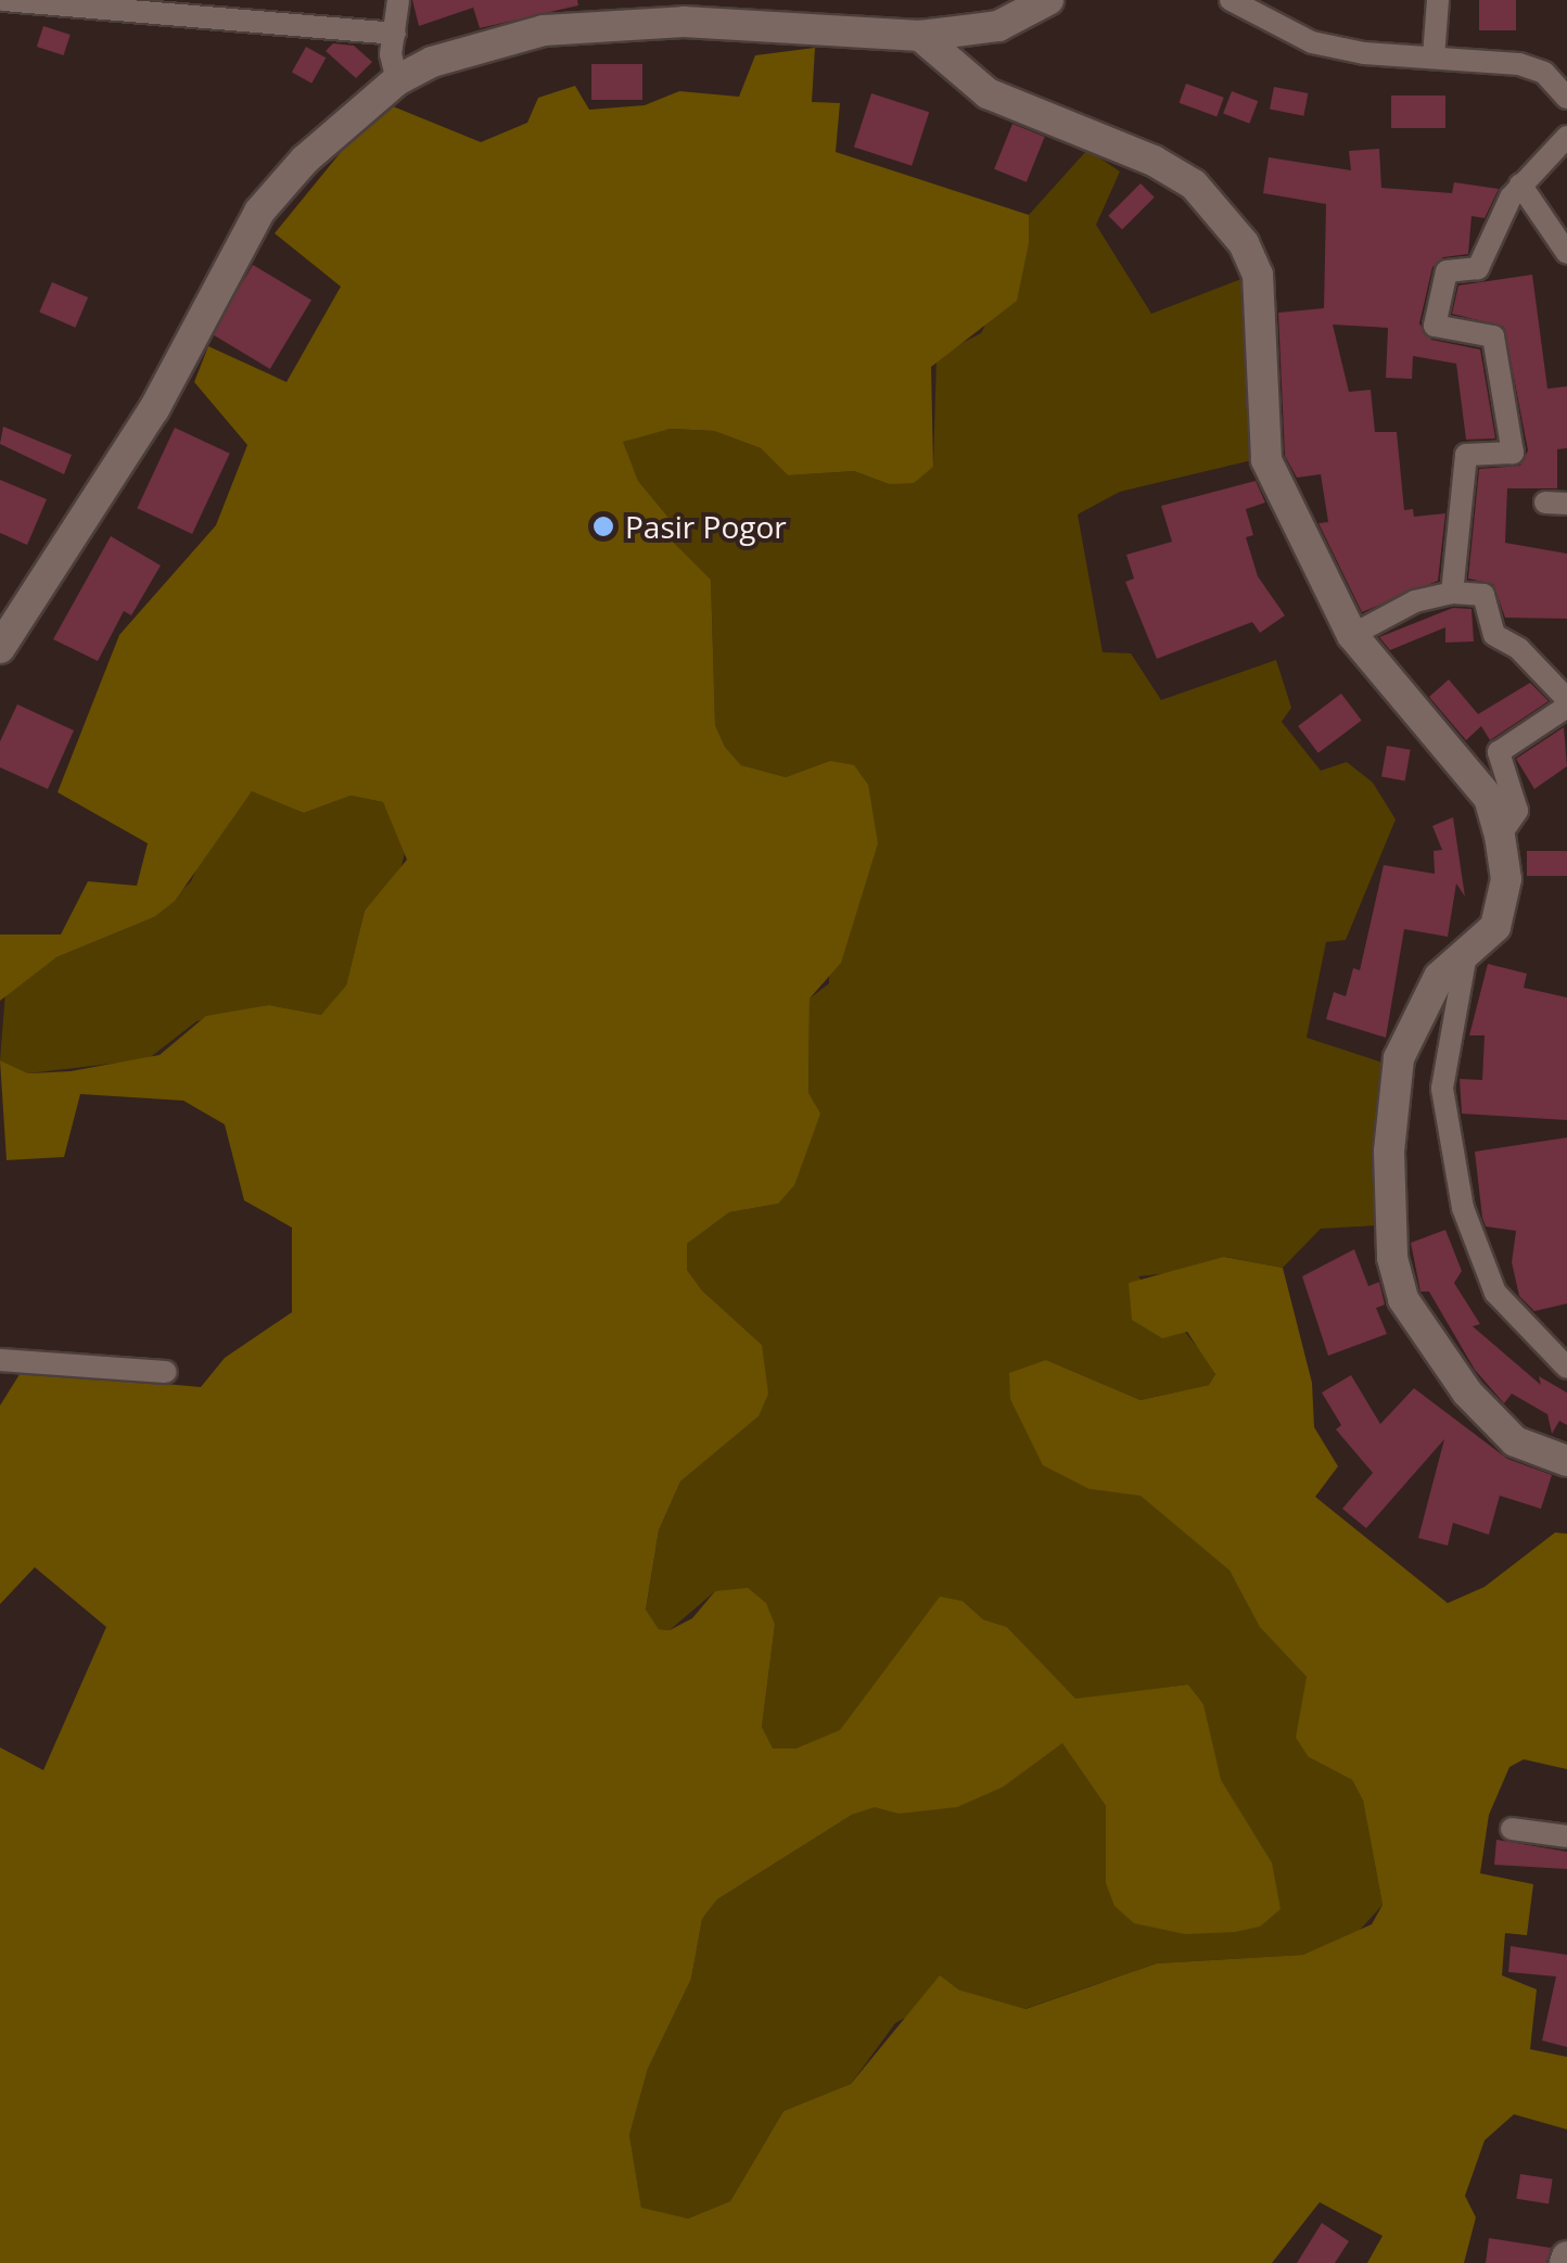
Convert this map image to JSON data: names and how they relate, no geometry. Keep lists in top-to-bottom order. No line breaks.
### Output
{"places":["Pasir Pogor"]}
